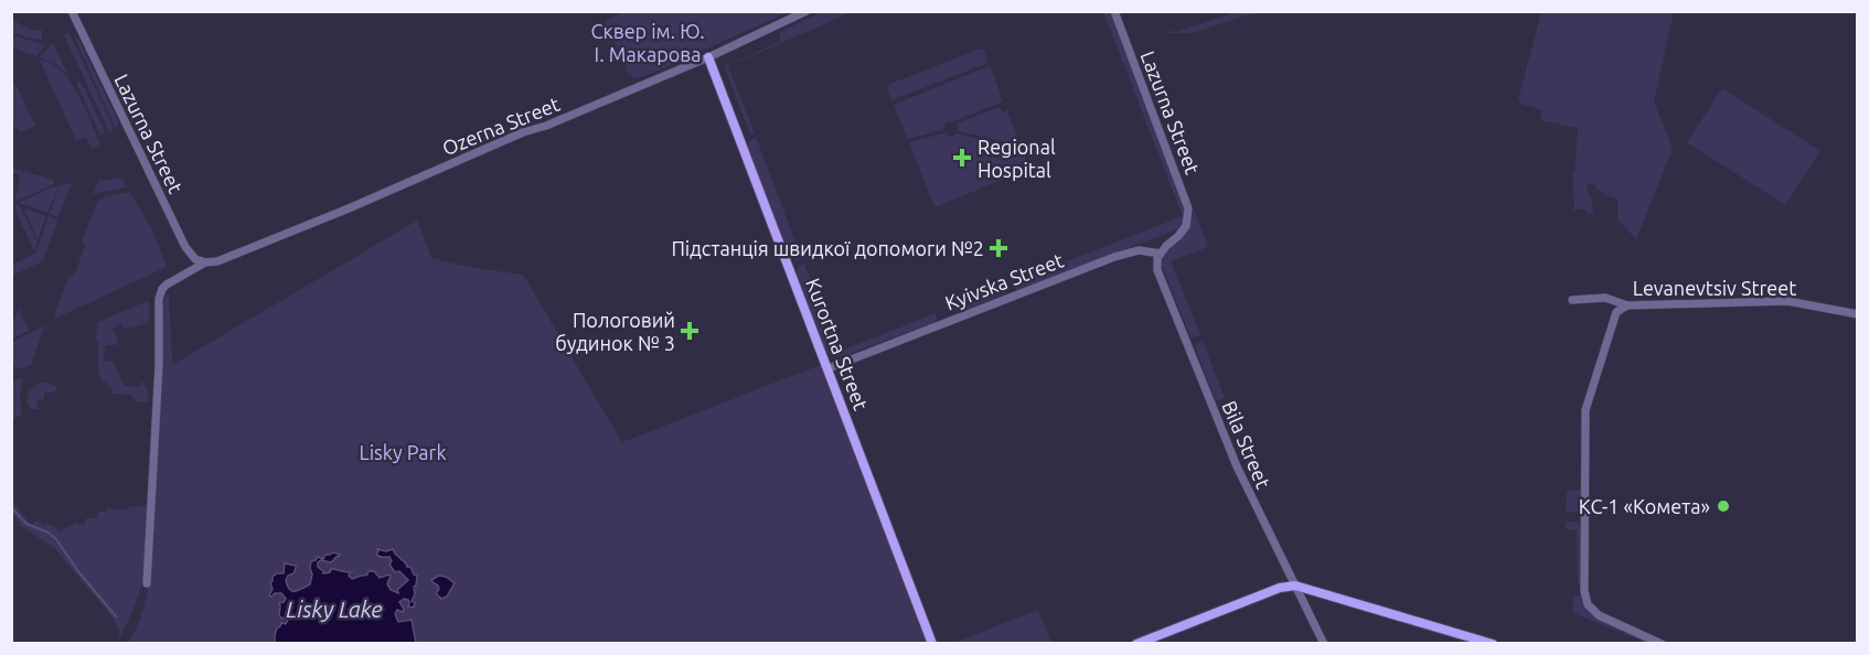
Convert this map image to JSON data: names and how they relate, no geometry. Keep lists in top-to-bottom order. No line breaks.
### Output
{"streets":{"main road":["Kurortna Street"],"street":["Lazurna Street","Ozerna Street","Kyivska Street","Levanevtsiv Street","Bila Street"]},"crossings":[["Lazurna Street","Ozerna Street"],["Lazurna Street","Kyivska Street"],["Lazurna Street","Bila Street"],["Ozerna Street","Kurortna Street"],["Kyivska Street","Kurortna Street"],["Kyivska Street","Bila Street"]],"water":["Lisky Lake"],"parks":["Сквер ім. Ю. І. Макарова","Lisky Park"],"places":{"health":["Regional Hospital","Підстанція швидкої допомоги №2","Пологовий будинок № 3"],"other":["КС-1 «Комета»"]}}
